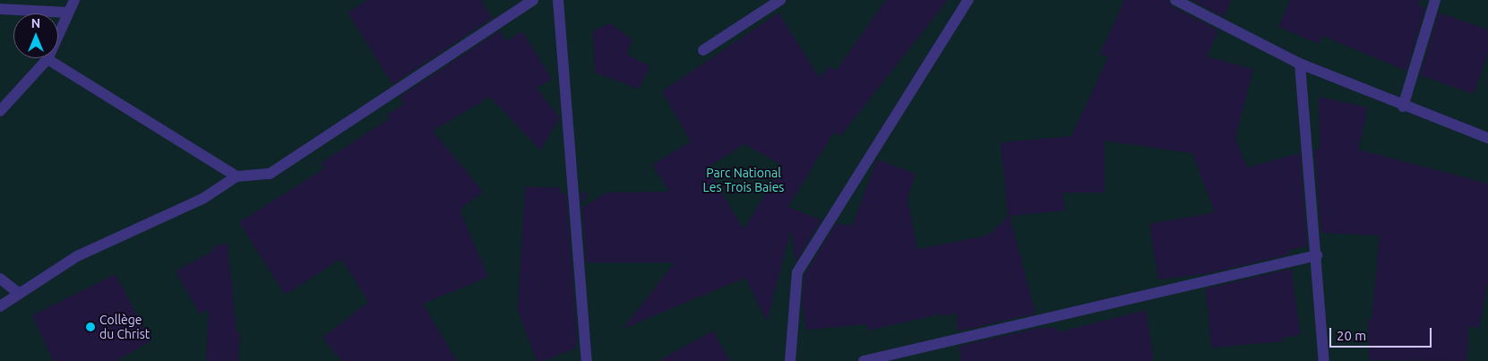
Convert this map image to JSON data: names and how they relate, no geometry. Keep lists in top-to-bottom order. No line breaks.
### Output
{"parks":["Parc National Les Trois Baies"],"places":["Collège du Christ"],"scale_bar":"20 m","north":"top"}
